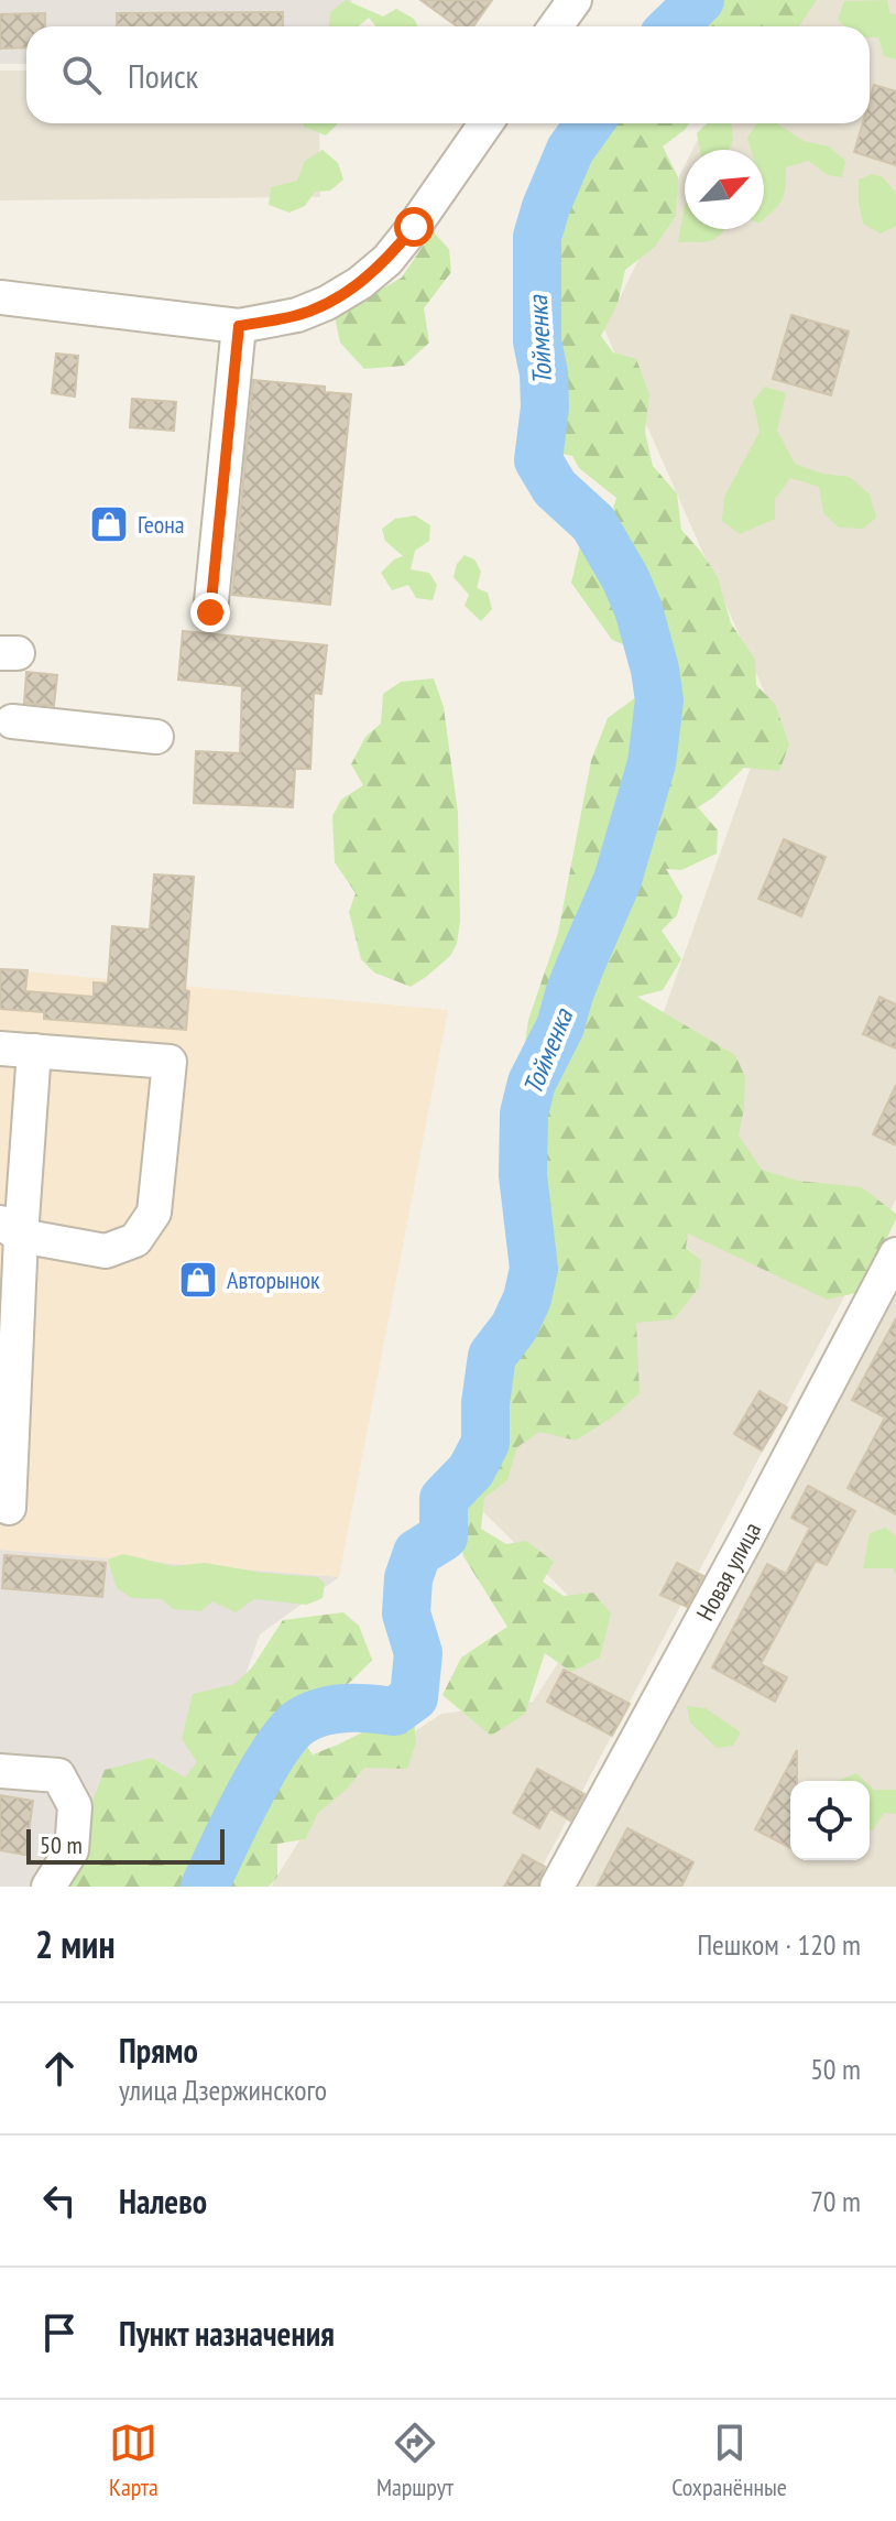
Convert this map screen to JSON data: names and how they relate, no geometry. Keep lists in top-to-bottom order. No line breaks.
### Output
{"streets":{"street":["Новая улица"]},"water":["Тойменка"],"places":{"shop":["Геона","Авторынок"]},"scale_bar":"50 m","north":"top right","page":{"search":"Поиск","scale":"50 m","heading":["2 мин","Пешком · 120 m"],"list":[["Прямо","улица Дзержинского","50 m"],["Налево","70 m"],"Пункт назначения"],"nav":["Карта","Маршрут","Сохранённые"]}}
